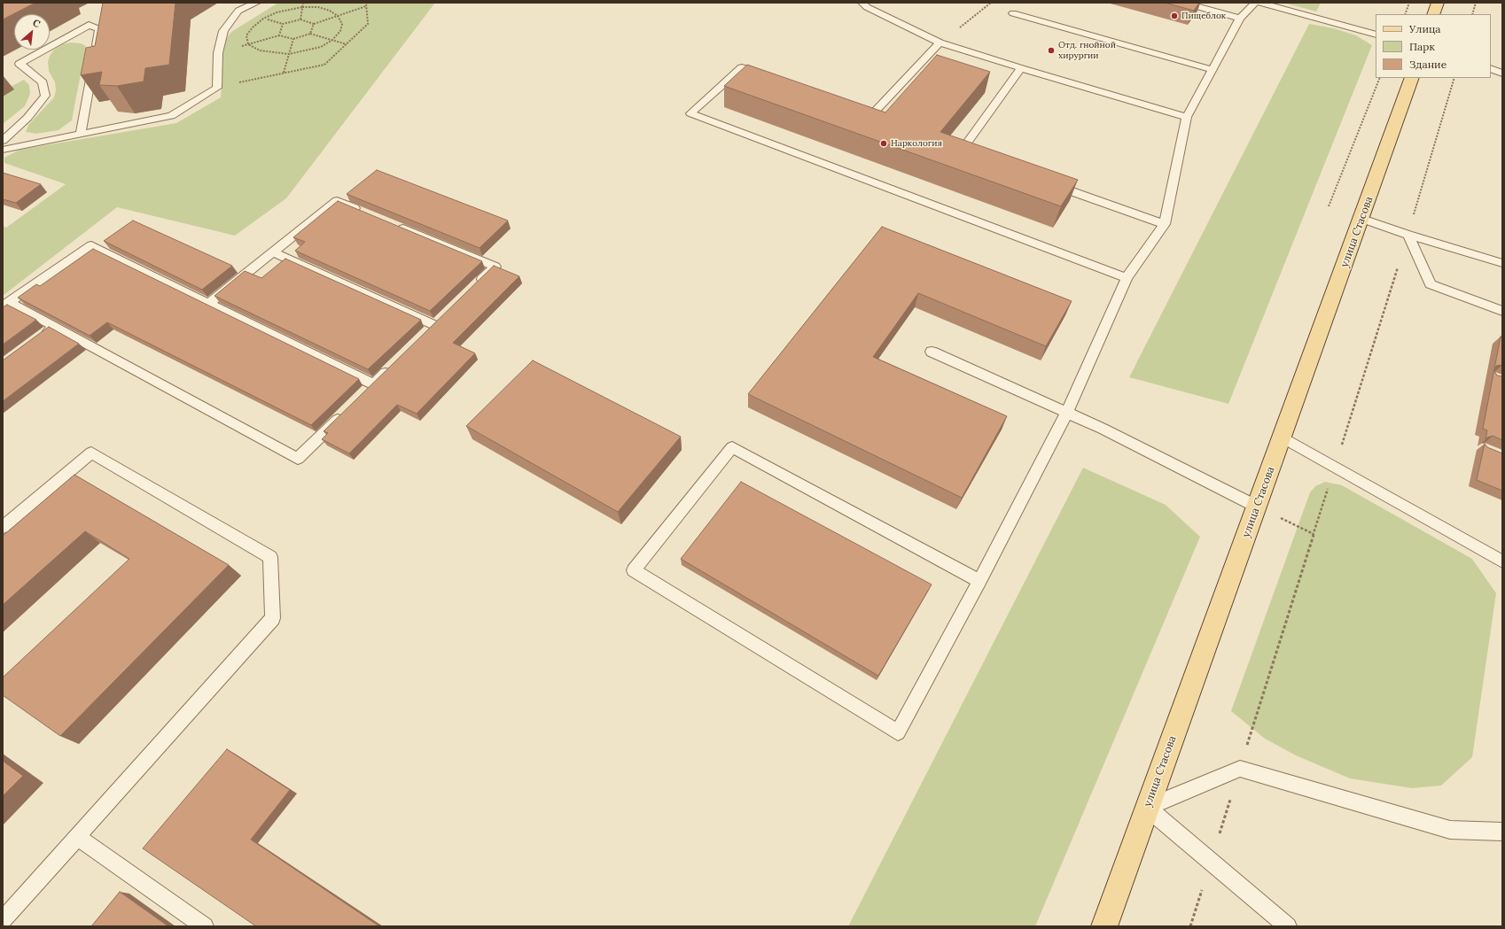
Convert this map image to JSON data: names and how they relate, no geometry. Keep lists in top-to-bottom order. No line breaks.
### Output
{"streets":{"main road":["улица Стасова"]},"places":["Пищеблок","Отд. гнойной хирургии","Наркология"],"legend":["Улица","Парк","Здание"],"north":"top right"}
